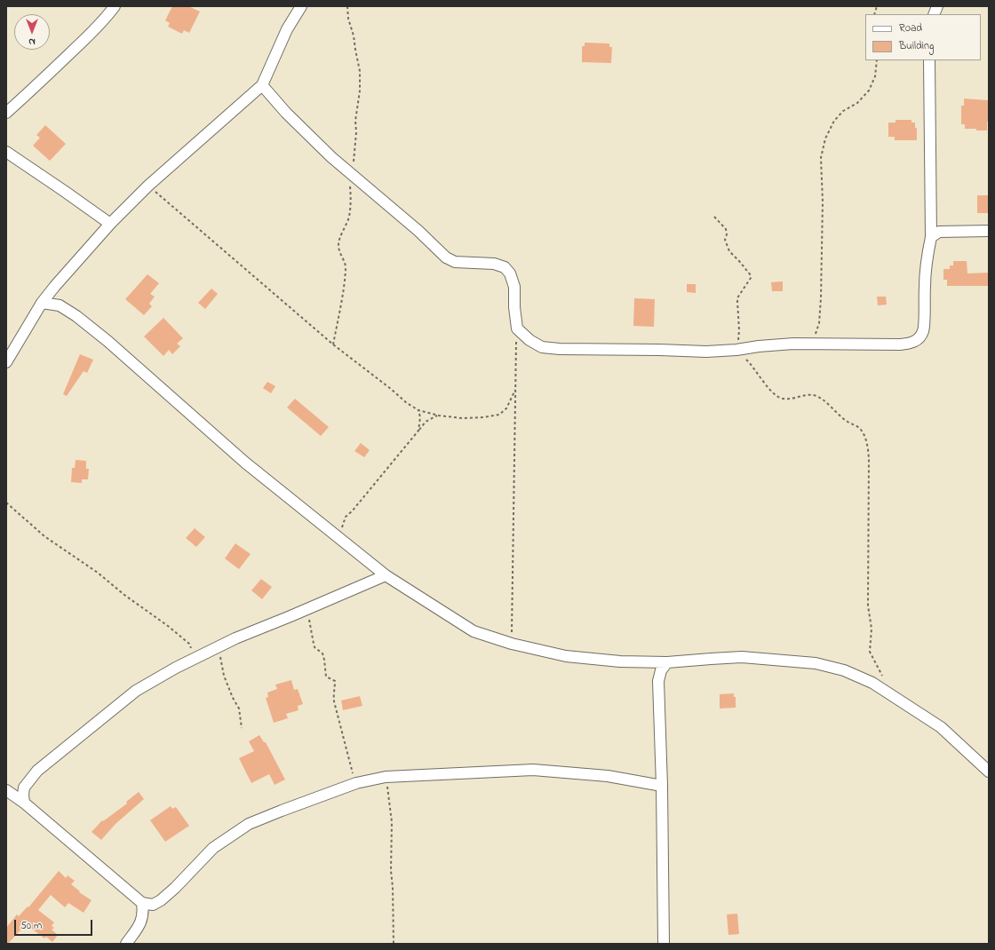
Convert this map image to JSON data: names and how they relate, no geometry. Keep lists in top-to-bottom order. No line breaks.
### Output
{"legend":["Road","Building"],"scale_bar":"50 m","north":"bottom"}
